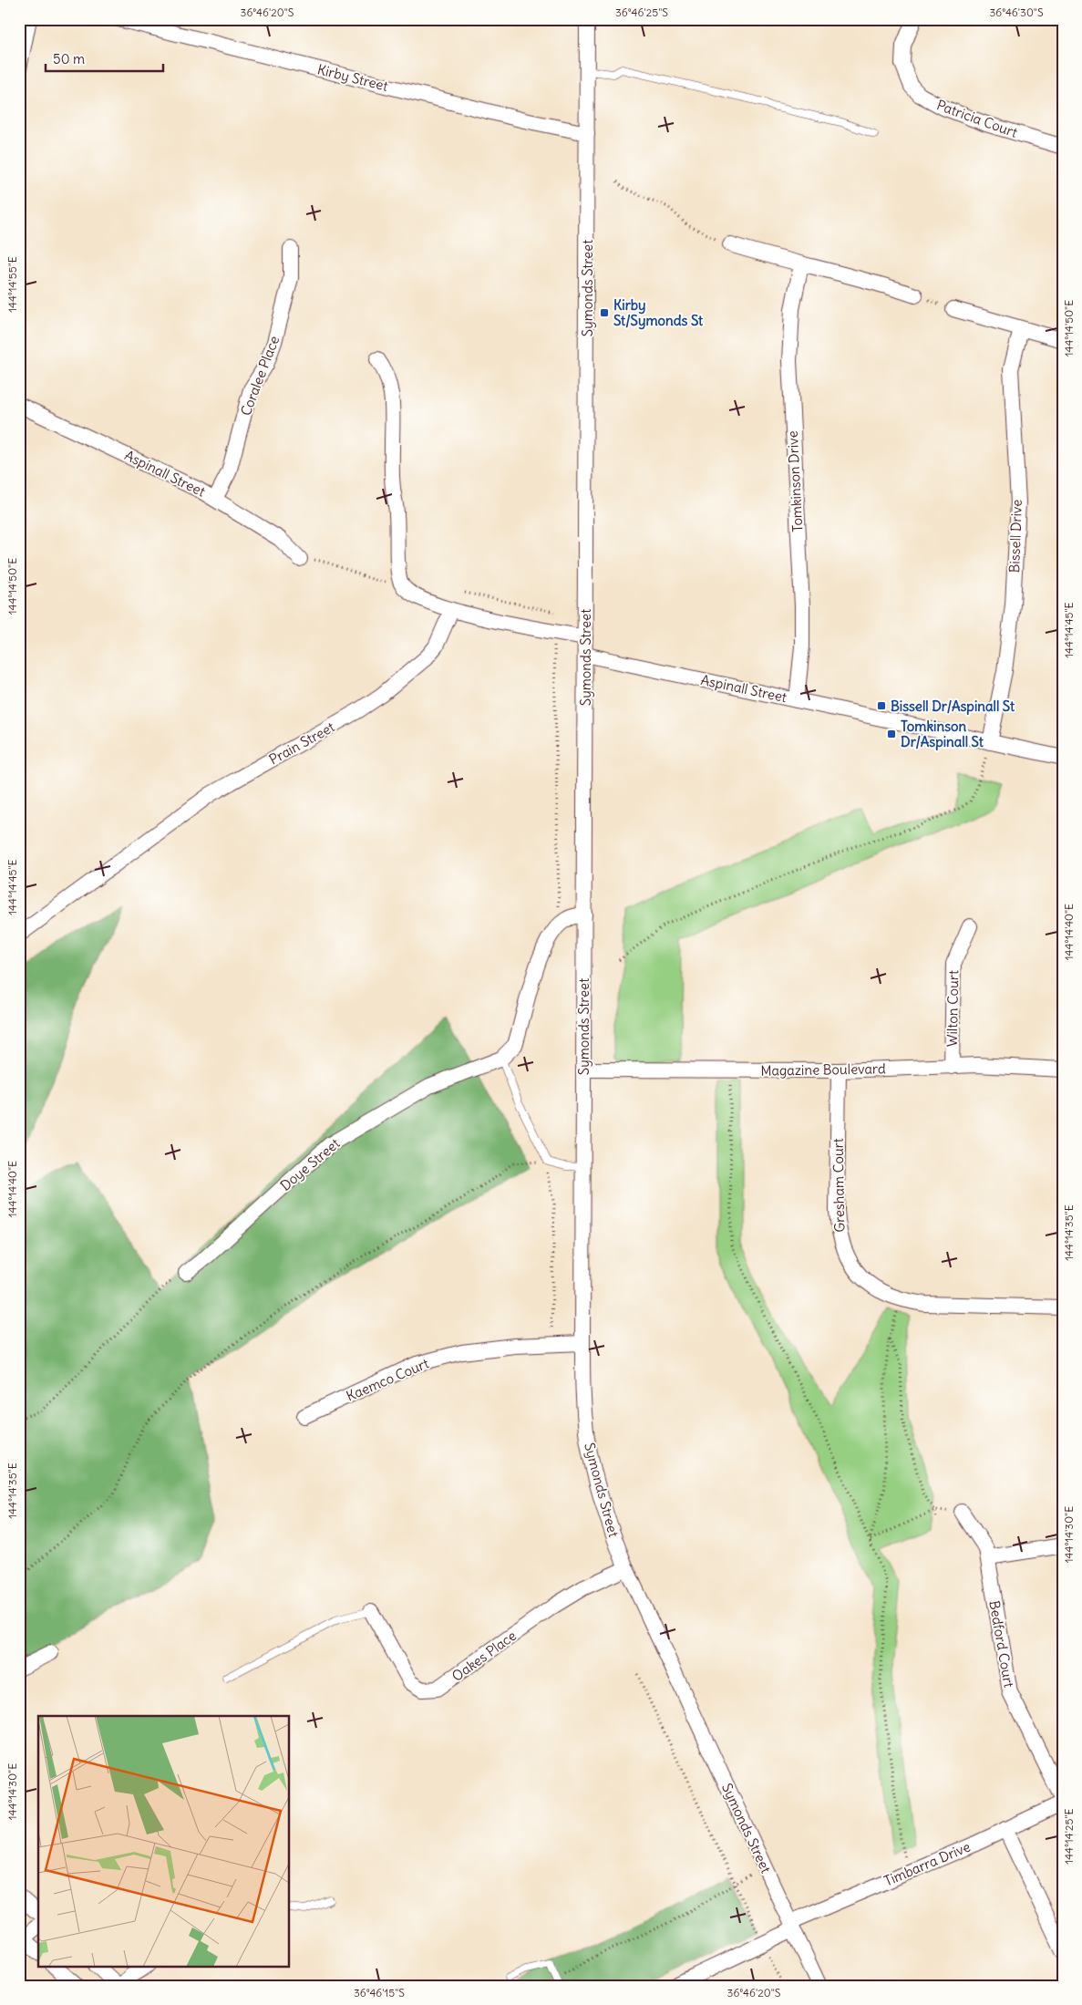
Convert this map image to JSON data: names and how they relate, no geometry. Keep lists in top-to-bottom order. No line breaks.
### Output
{"streets":{"street":["Kirby Street","Patricia Court","Symonds Street","Coralee Place","Aspinall Street","Tomkinson Drive","Bissell Drive","Prain Street","Wilton Court","Magazine Boulevard","Doye Street","Gresham Court","Kaemco Court","Bedford Court","Oakes Place","Timbarra Drive"]},"crossings":[["Kirby Street","Symonds Street"],["Symonds Street","Aspinall Street"],["Symonds Street","Magazine Boulevard"],["Symonds Street","Kaemco Court"],["Symonds Street","Oakes Place"],["Symonds Street","Timbarra Drive"],["Coralee Place","Aspinall Street"],["Aspinall Street","Tomkinson Drive"],["Aspinall Street","Bissell Drive"],["Wilton Court","Magazine Boulevard"],["Magazine Boulevard","Gresham Court"],["Bedford Court","Timbarra Drive"]],"places":{"transit":["Kirby St/Symonds St","Bissell Dr/Aspinall St","Tomkinson Dr/Aspinall St"]},"scale_bar":"50 m","coordinates":["36°46'20\"S","36°46'25\"S","36°46'30\"S","144°14'55\"E","144°14'50\"E","144°14'45\"E","144°14'40\"E","144°14'35\"E","144°14'30\"E","144°14'25\"E","36°46'15\"S"]}
